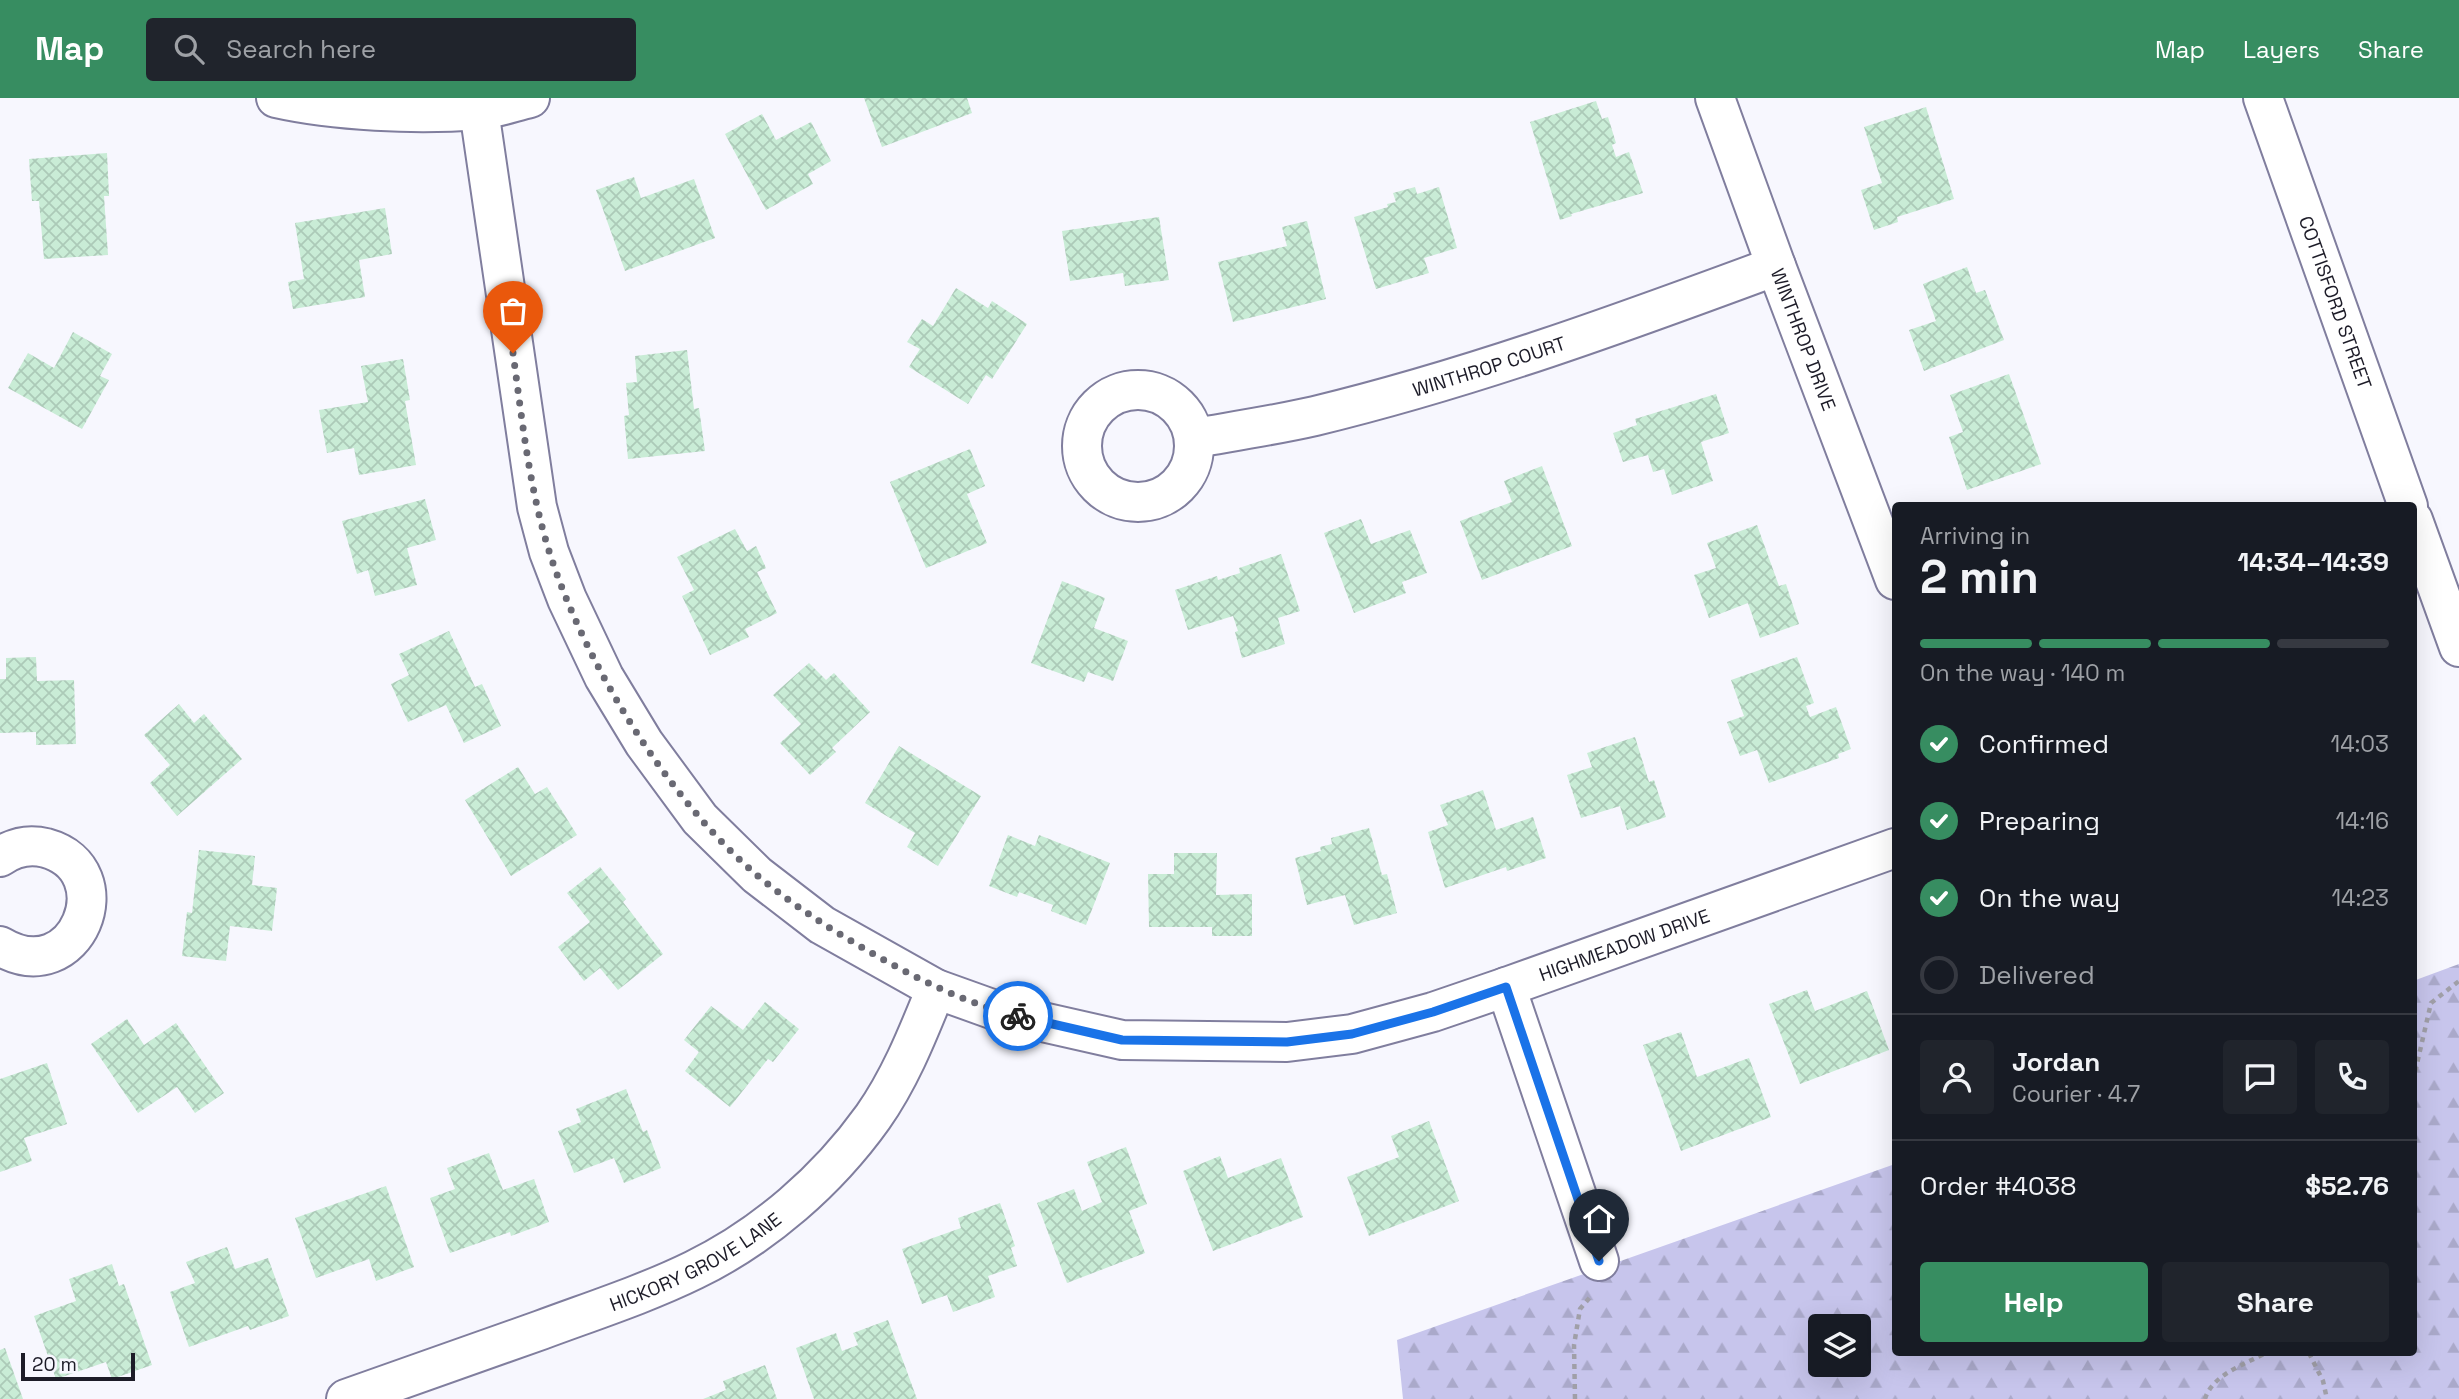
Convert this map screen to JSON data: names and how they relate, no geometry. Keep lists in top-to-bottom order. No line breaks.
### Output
{"streets":{"street":["COTTISFORD STREET","WINTHROP DRIVE","WINTHROP COURT","HIGHMEADOW DRIVE","HICKORY GROVE LANE"]},"crossings":[["WINTHROP DRIVE","WINTHROP COURT"],["HIGHMEADOW DRIVE","HICKORY GROVE LANE"]],"scale_bar":"20 m","page":{"header":"Map","search":"Search here","nav":["Map","Layers","Share"],"heading":["2 min","Arriving in","14:34–14:39"],"panel":["Jordan","Courier · 4.7","Order #4038","$52.76"],"bar":"On the way · 140 m","list":[["Confirmed","14:03"],["Preparing","14:16"],["On the way","14:23"],"Delivered"],"buttons":["Help","Share"],"scale":"20 m"}}
